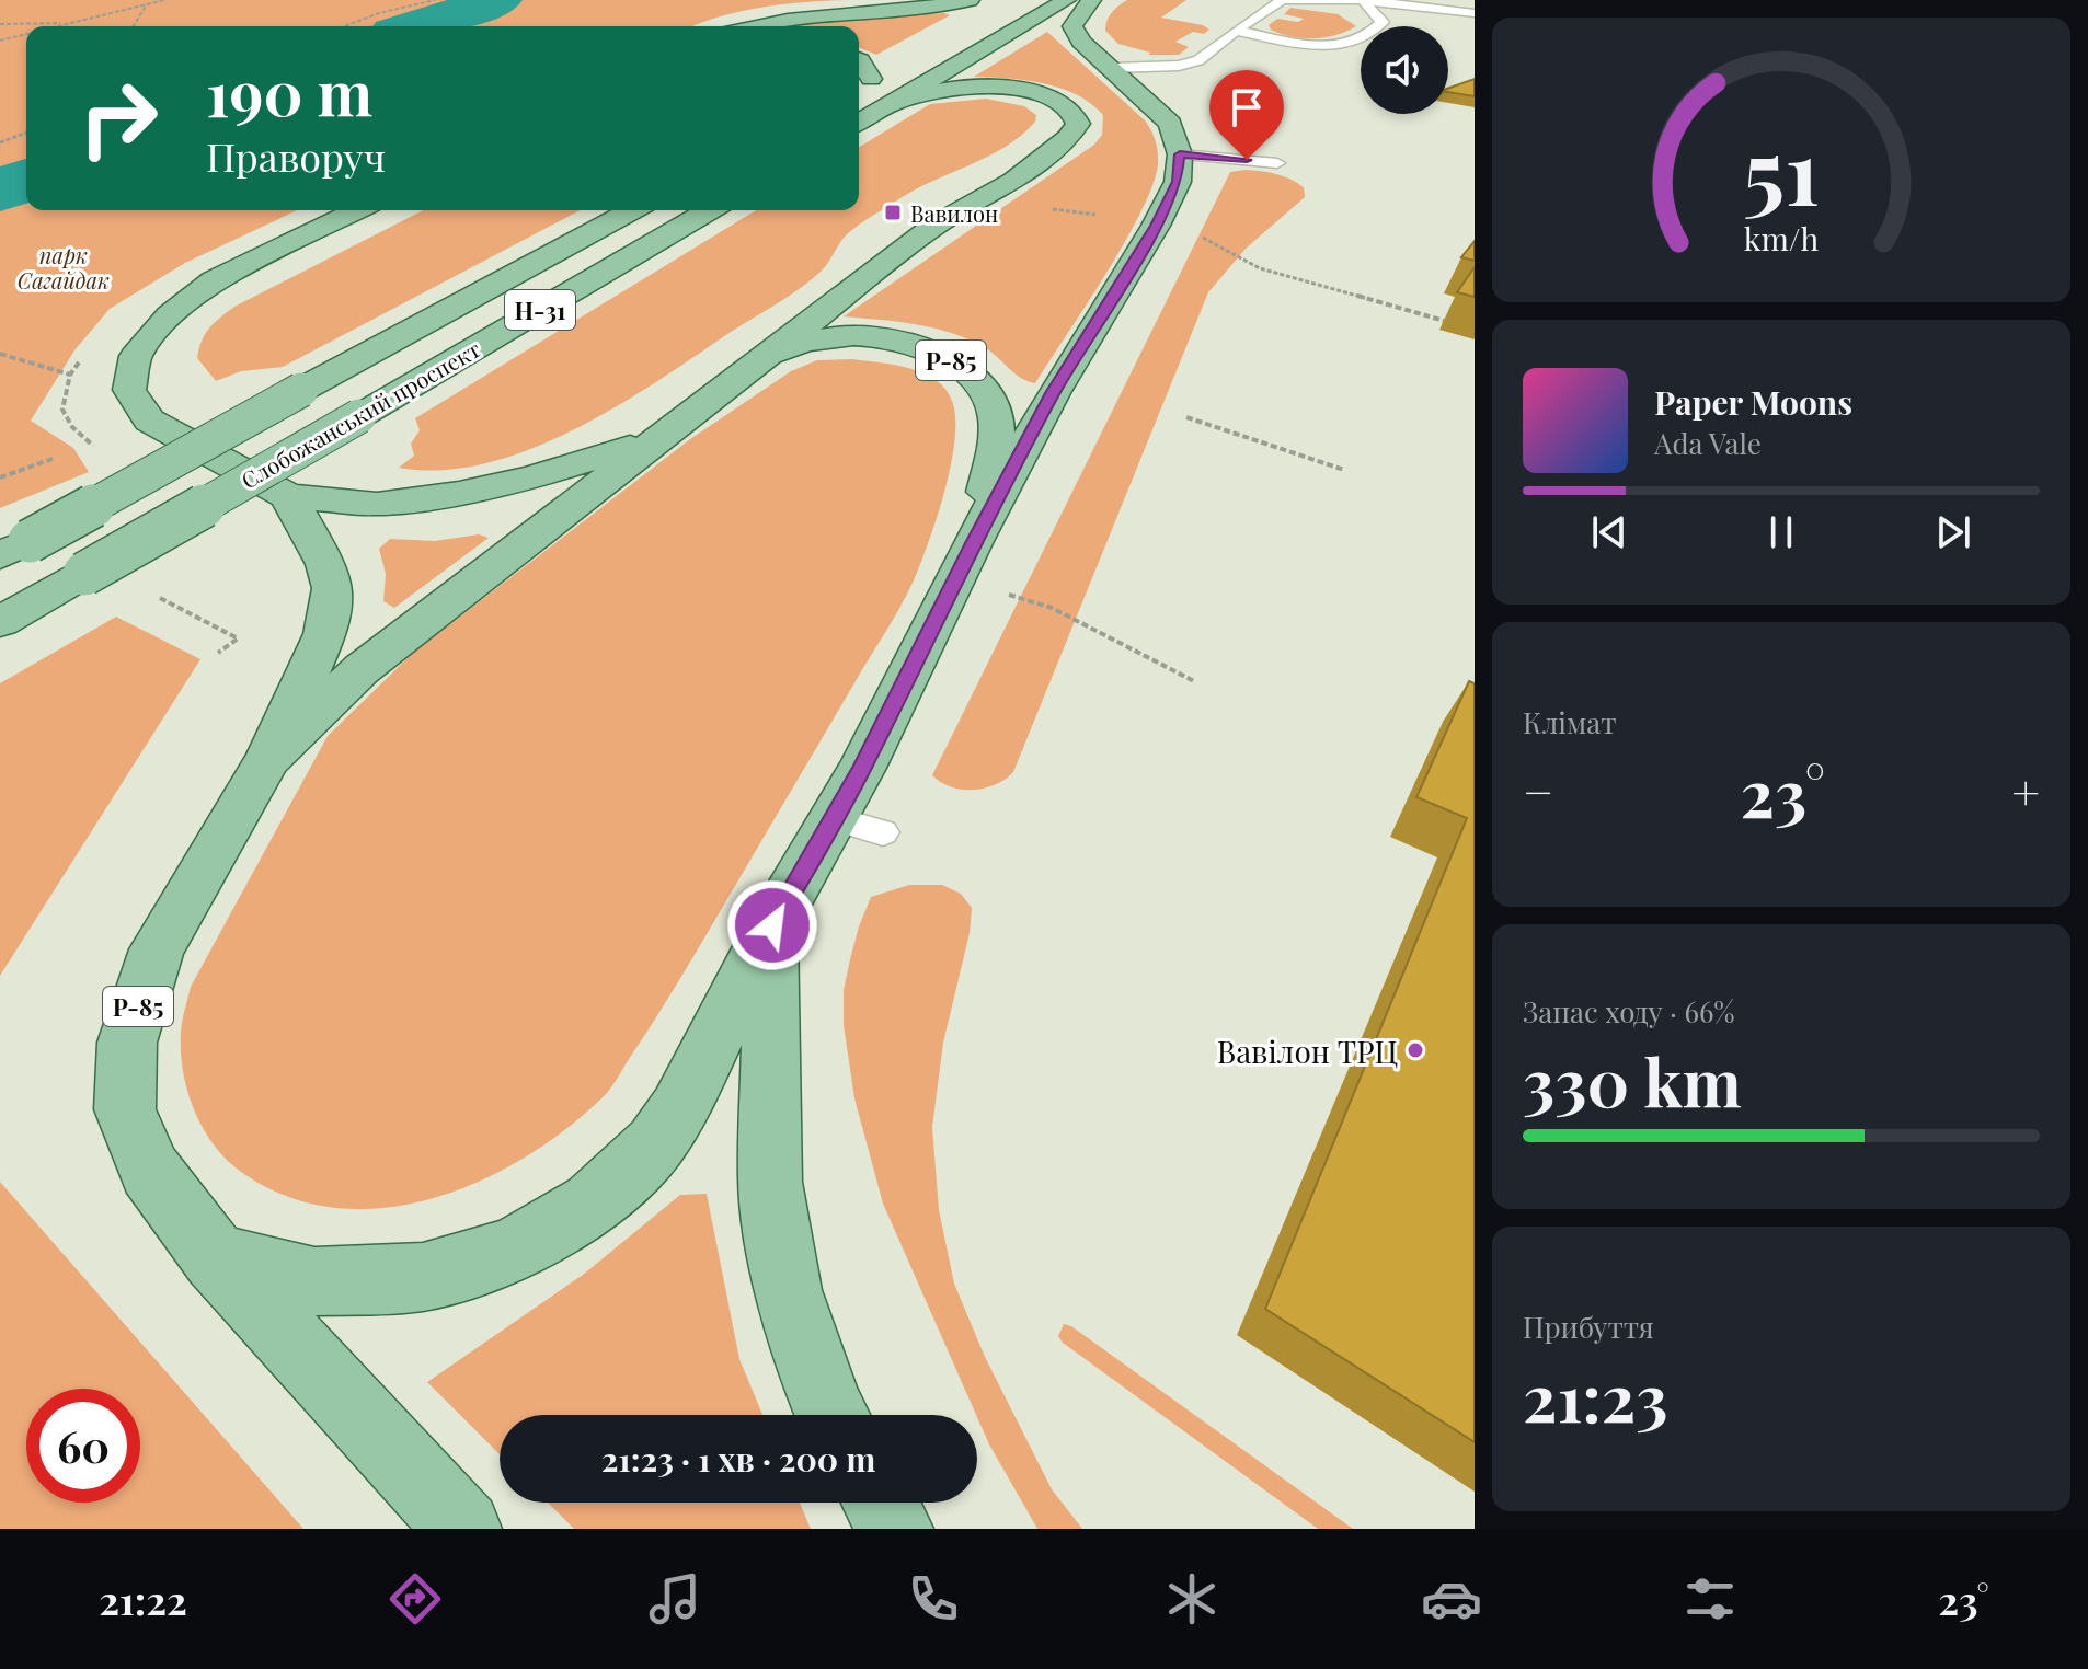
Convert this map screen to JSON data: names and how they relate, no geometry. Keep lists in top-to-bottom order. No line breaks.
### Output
{"streets":{"main road":["Н-31","Р-85","Слобожанський проспект"]},"parks":["парк Сагайдак"],"places":{"transit":["Вавилон"],"other":["Вавілон ТРЦ"]},"page":{"turn":["190 m","Праворуч"],"song":["Paper Moons","Ada Vale"],"tile":["Клімат",["Запас ходу · 66%","330 km"],["Прибуття","21:23"]],"heat":["−","23°","+"],"limit":"60","trip":"21:23 · 1 хв · 200 m","tabs":["21:22","23°"],"gauge":["51","km/h"]}}
